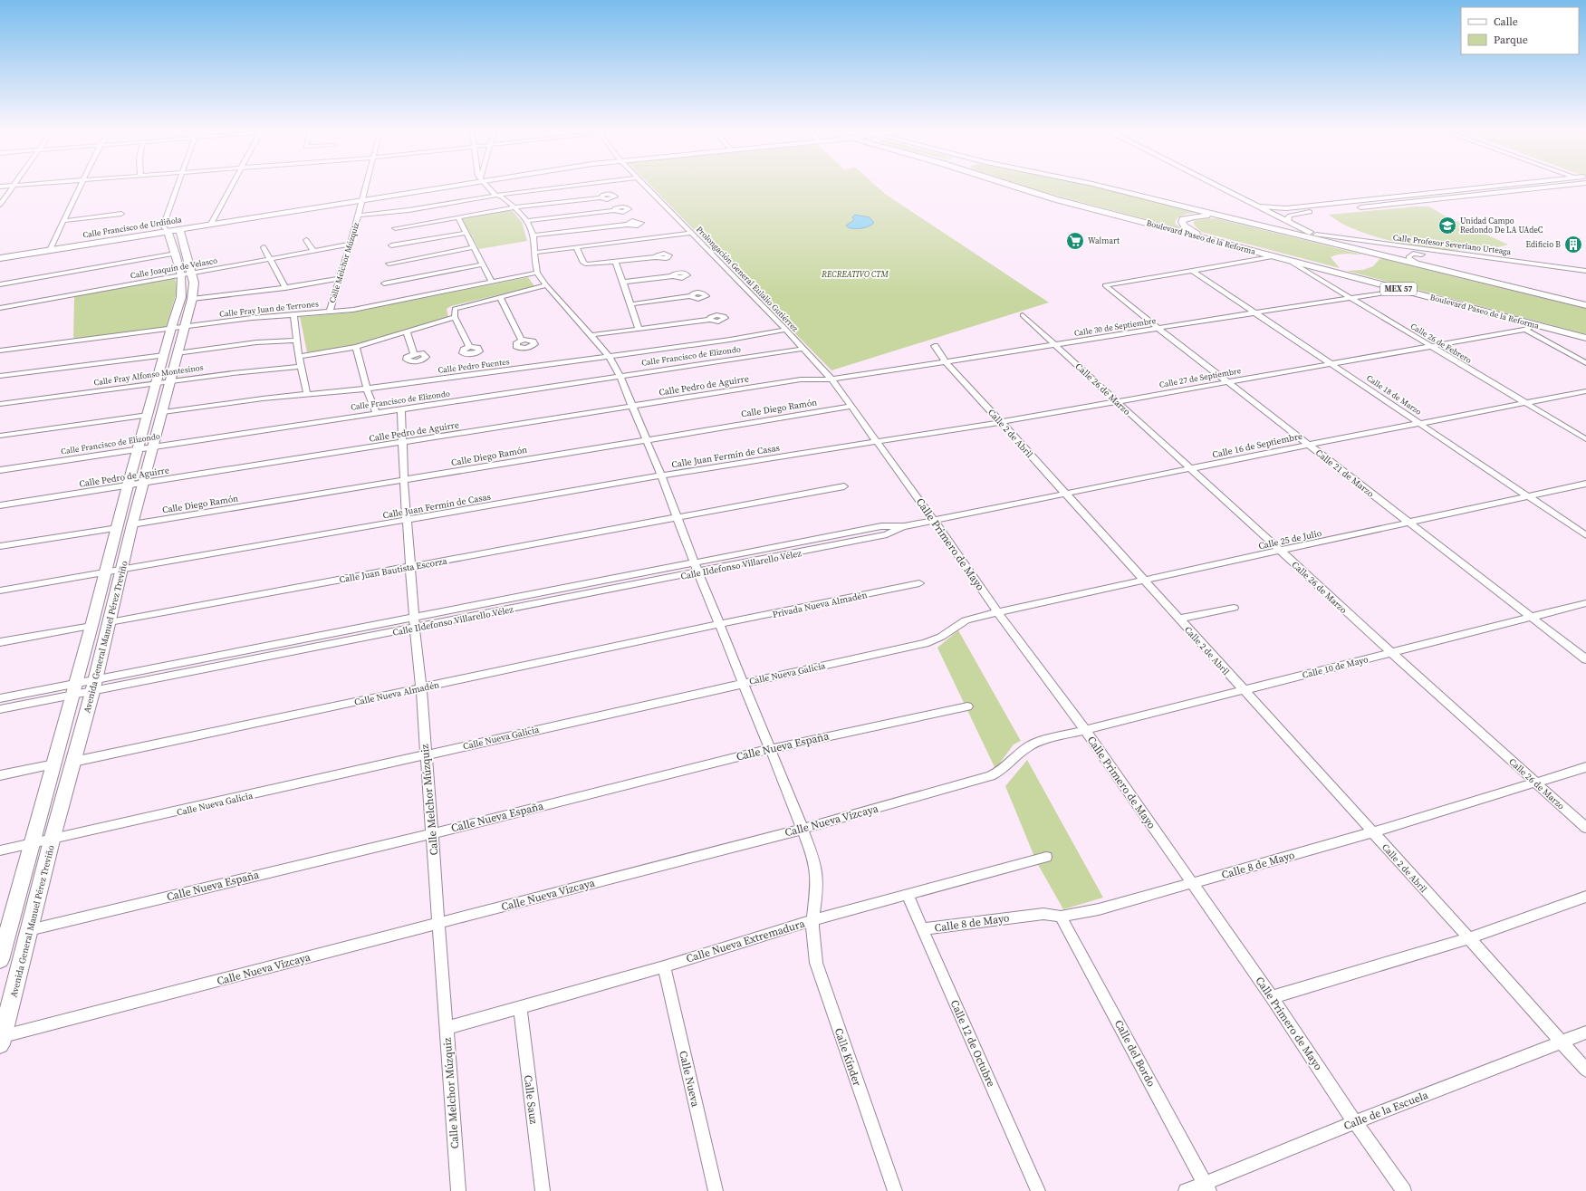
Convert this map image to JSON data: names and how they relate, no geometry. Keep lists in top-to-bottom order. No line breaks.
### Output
{"streets":{"main road":["Calle Francisco de Urdiñola","Boulevard Paseo de la Reforma","MEX 57","Avenida General Manuel Pérez Treviño"],"street":["Calle Profesor Severiano Urteaga","Calle Melchor Múzquiz","Calle Joaquín de Velasco","Prolongación General Eulalio Gutiérrez","Calle Fray Juan de Terrones","Calle 30 de Septiembre","Calle 26 de Febrero","Calle Francisco de Elizondo","Calle Pedro Fuentes","Calle Fray Alfonso Montesinos","Calle 27 de Septiembre","Calle Pedro de Aguirre","Calle 26 de Marzo","Calle 18 de Marzo","Calle Diego Ramón","Calle 2 de Abril","Calle 16 de Septiembre","Calle Juan Fermín de Casas","Calle 21 de Marzo","Calle 25 de Julio","Calle Primero de Mayo","Calle Ildefonso Villarello Vélez","Calle Juan Bautista Escorza","Privada Nueva Almadén","Calle 10 de Mayo","Calle Nueva Galicia","Calle Nueva Almadén","Calle Nueva España","Calle Nueva Vizcaya","Calle 8 de Mayo","Calle Nueva Extremadura","Calle 12 de Octubre","Calle del Bordo","Calle Kínder","Calle Nueva","Calle Sauz","Calle de la Escuela"]},"crossings":[["Calle Francisco de Urdiñola","Avenida General Manuel Pérez Treviño"],["Boulevard Paseo de la Reforma","Calle 30 de Septiembre"],["Boulevard Paseo de la Reforma","Calle 26 de Febrero"],["Boulevard Paseo de la Reforma","Calle 27 de Septiembre"],["Calle Melchor Múzquiz","Calle Joaquín de Velasco"],["Calle Melchor Múzquiz","Calle Fray Juan de Terrones"],["Calle Melchor Múzquiz","Calle Francisco de Elizondo"],["Calle Melchor Múzquiz","Calle Pedro de Aguirre"],["Calle Melchor Múzquiz","Calle Diego Ramón"],["Calle Melchor Múzquiz","Calle Juan Fermín de Casas"],["Calle Melchor Múzquiz","Calle Ildefonso Villarello Vélez"],["Calle Melchor Múzquiz","Calle Juan Bautista Escorza"],["Calle Melchor Múzquiz","Calle Nueva Galicia"],["Calle Melchor Múzquiz","Calle Nueva Almadén"],["Calle Melchor Múzquiz","Calle Nueva España"],["Calle Melchor Múzquiz","Calle Nueva Vizcaya"],["Calle Melchor Múzquiz","Calle Nueva Extremadura"],["Calle Joaquín de Velasco","Avenida General Manuel Pérez Treviño"],["Prolongación General Eulalio Gutiérrez","Calle 30 de Septiembre"],["Prolongación General Eulalio Gutiérrez","Calle Francisco de Elizondo"],["Prolongación General Eulalio Gutiérrez","Calle Pedro Fuentes"],["Prolongación General Eulalio Gutiérrez","Calle Pedro de Aguirre"],["Prolongación General Eulalio Gutiérrez","Calle Primero de Mayo"],["Calle Fray Juan de Terrones","Avenida General Manuel Pérez Treviño"],["Calle Fray Juan de Terrones","Calle Kínder"],["Calle 30 de Septiembre","Calle 26 de Febrero"],["Calle 30 de Septiembre","Calle Pedro de Aguirre"],["Calle 30 de Septiembre","Calle 26 de Marzo"],["Calle 30 de Septiembre","Calle 18 de Marzo"],["Calle 30 de Septiembre","Calle 2 de Abril"],["Calle 30 de Septiembre","Calle 21 de Marzo"],["Calle 30 de Septiembre","Calle Primero de Mayo"],["Calle 26 de Febrero","Calle 27 de Septiembre"],["Calle 26 de Febrero","Calle 16 de Septiembre"],["Calle Francisco de Elizondo","Avenida General Manuel Pérez Treviño"],["Calle Francisco de Elizondo","Calle Kínder"],["Calle Pedro Fuentes","Avenida General Manuel Pérez Treviño"],["Calle Pedro Fuentes","Calle Kínder"],["Calle Fray Alfonso Montesinos","Avenida General Manuel Pérez Treviño"],["Calle 27 de Septiembre","Calle 26 de Marzo"],["Calle 27 de Septiembre","Calle 18 de Marzo"],["Calle 27 de Septiembre","Calle 2 de Abril"],["Calle 27 de Septiembre","Calle Juan Fermín de Casas"],["Calle 27 de Septiembre","Calle 21 de Marzo"],["Calle 27 de Septiembre","Calle Primero de Mayo"],["Calle Pedro de Aguirre","Calle Primero de Mayo"],["Calle Pedro de Aguirre","Avenida General Manuel Pérez Treviño"],["Calle Pedro de Aguirre","Calle Kínder"],["Calle 26 de Marzo","Calle 16 de Septiembre"],["Calle 26 de Marzo","Calle 25 de Julio"],["Calle 26 de Marzo","Calle 10 de Mayo"],["Calle 26 de Marzo","Calle 8 de Mayo"],["Calle 18 de Marzo","Calle 16 de Septiembre"],["Calle 18 de Marzo","Calle 21 de Marzo"],["Calle 18 de Marzo","Calle 25 de Julio"],["Calle Diego Ramón","Calle Primero de Mayo"],["Calle Diego Ramón","Avenida General Manuel Pérez Treviño"],["Calle Diego Ramón","Calle Kínder"],["Calle 2 de Abril","Calle 16 de Septiembre"],["Calle 2 de Abril","Calle 25 de Julio"],["Calle 2 de Abril","Calle 10 de Mayo"],["Calle 2 de Abril","Calle 8 de Mayo"],["Calle 2 de Abril","Calle de la Escuela"],["Calle 16 de Septiembre","Calle 21 de Marzo"],["Calle 16 de Septiembre","Calle Primero de Mayo"],["Calle 16 de Septiembre","Calle Ildefonso Villarello Vélez"],["Calle Juan Fermín de Casas","Calle Primero de Mayo"],["Calle Juan Fermín de Casas","Avenida General Manuel Pérez Treviño"],["Calle Juan Fermín de Casas","Calle Kínder"],["Calle 21 de Marzo","Calle 25 de Julio"],["Calle 21 de Marzo","Calle 10 de Mayo"],["Calle 25 de Julio","Calle Primero de Mayo"],["Calle 25 de Julio","Calle Nueva Galicia"],["Calle Primero de Mayo","Calle Ildefonso Villarello Vélez"],["Calle Primero de Mayo","Calle 10 de Mayo"],["Calle Primero de Mayo","Calle Nueva Galicia"],["Calle Primero de Mayo","Calle Nueva Vizcaya"],["Calle Primero de Mayo","Calle 8 de Mayo"],["Calle Primero de Mayo","Calle de la Escuela"],["Calle Ildefonso Villarello Vélez","Avenida General Manuel Pérez Treviño"],["Calle Ildefonso Villarello Vélez","Calle Kínder"],["Calle Juan Bautista Escorza","Avenida General Manuel Pérez Treviño"],["Calle Juan Bautista Escorza","Calle Kínder"],["Privada Nueva Almadén","Calle Nueva Almadén"],["Privada Nueva Almadén","Calle Kínder"],["Avenida General Manuel Pérez Treviño","Calle Nueva Galicia"],["Avenida General Manuel Pérez Treviño","Calle Nueva Almadén"],["Avenida General Manuel Pérez Treviño","Calle Nueva España"],["Avenida General Manuel Pérez Treviño","Calle Nueva Vizcaya"],["Calle 10 de Mayo","Calle Nueva Vizcaya"],["Calle Nueva Galicia","Calle Kínder"],["Calle Nueva Almadén","Calle Kínder"],["Calle Nueva España","Calle Kínder"],["Calle Nueva Vizcaya","Calle Kínder"],["Calle 8 de Mayo","Calle 12 de Octubre"],["Calle 8 de Mayo","Calle del Bordo"],["Calle Nueva Extremadura","Calle 12 de Octubre"],["Calle Nueva Extremadura","Calle Kínder"],["Calle Nueva Extremadura","Calle Nueva"],["Calle Nueva Extremadura","Calle Sauz"],["Calle del Bordo","Calle de la Escuela"]],"parks":["RECREATIVO CTM"],"places":{"school or university":["Unidad Campo Redondo De LA UAdeC"],"supermarket":["Walmart"],"building":["Edificio B"]},"legend":["Calle","Parque"]}
